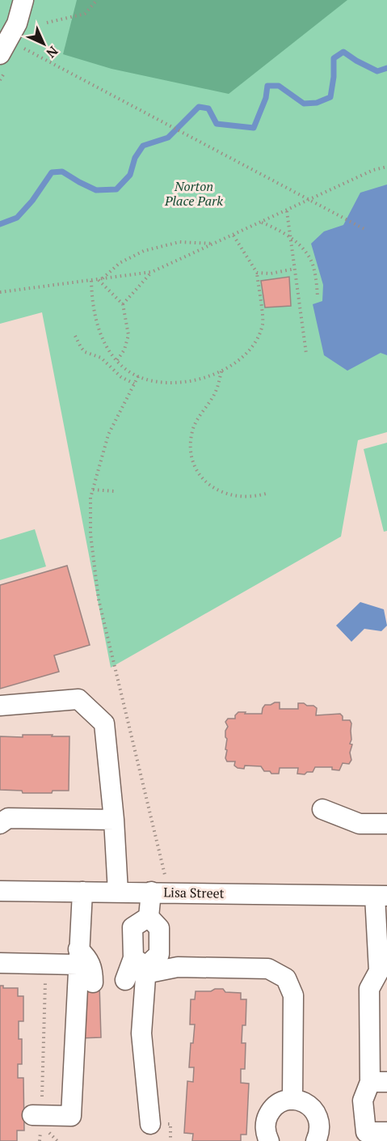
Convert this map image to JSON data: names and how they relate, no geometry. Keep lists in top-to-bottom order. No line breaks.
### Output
{"streets":{"street":["Lisa Street"]},"parks":["Norton Place Park"],"north":"bottom right"}
